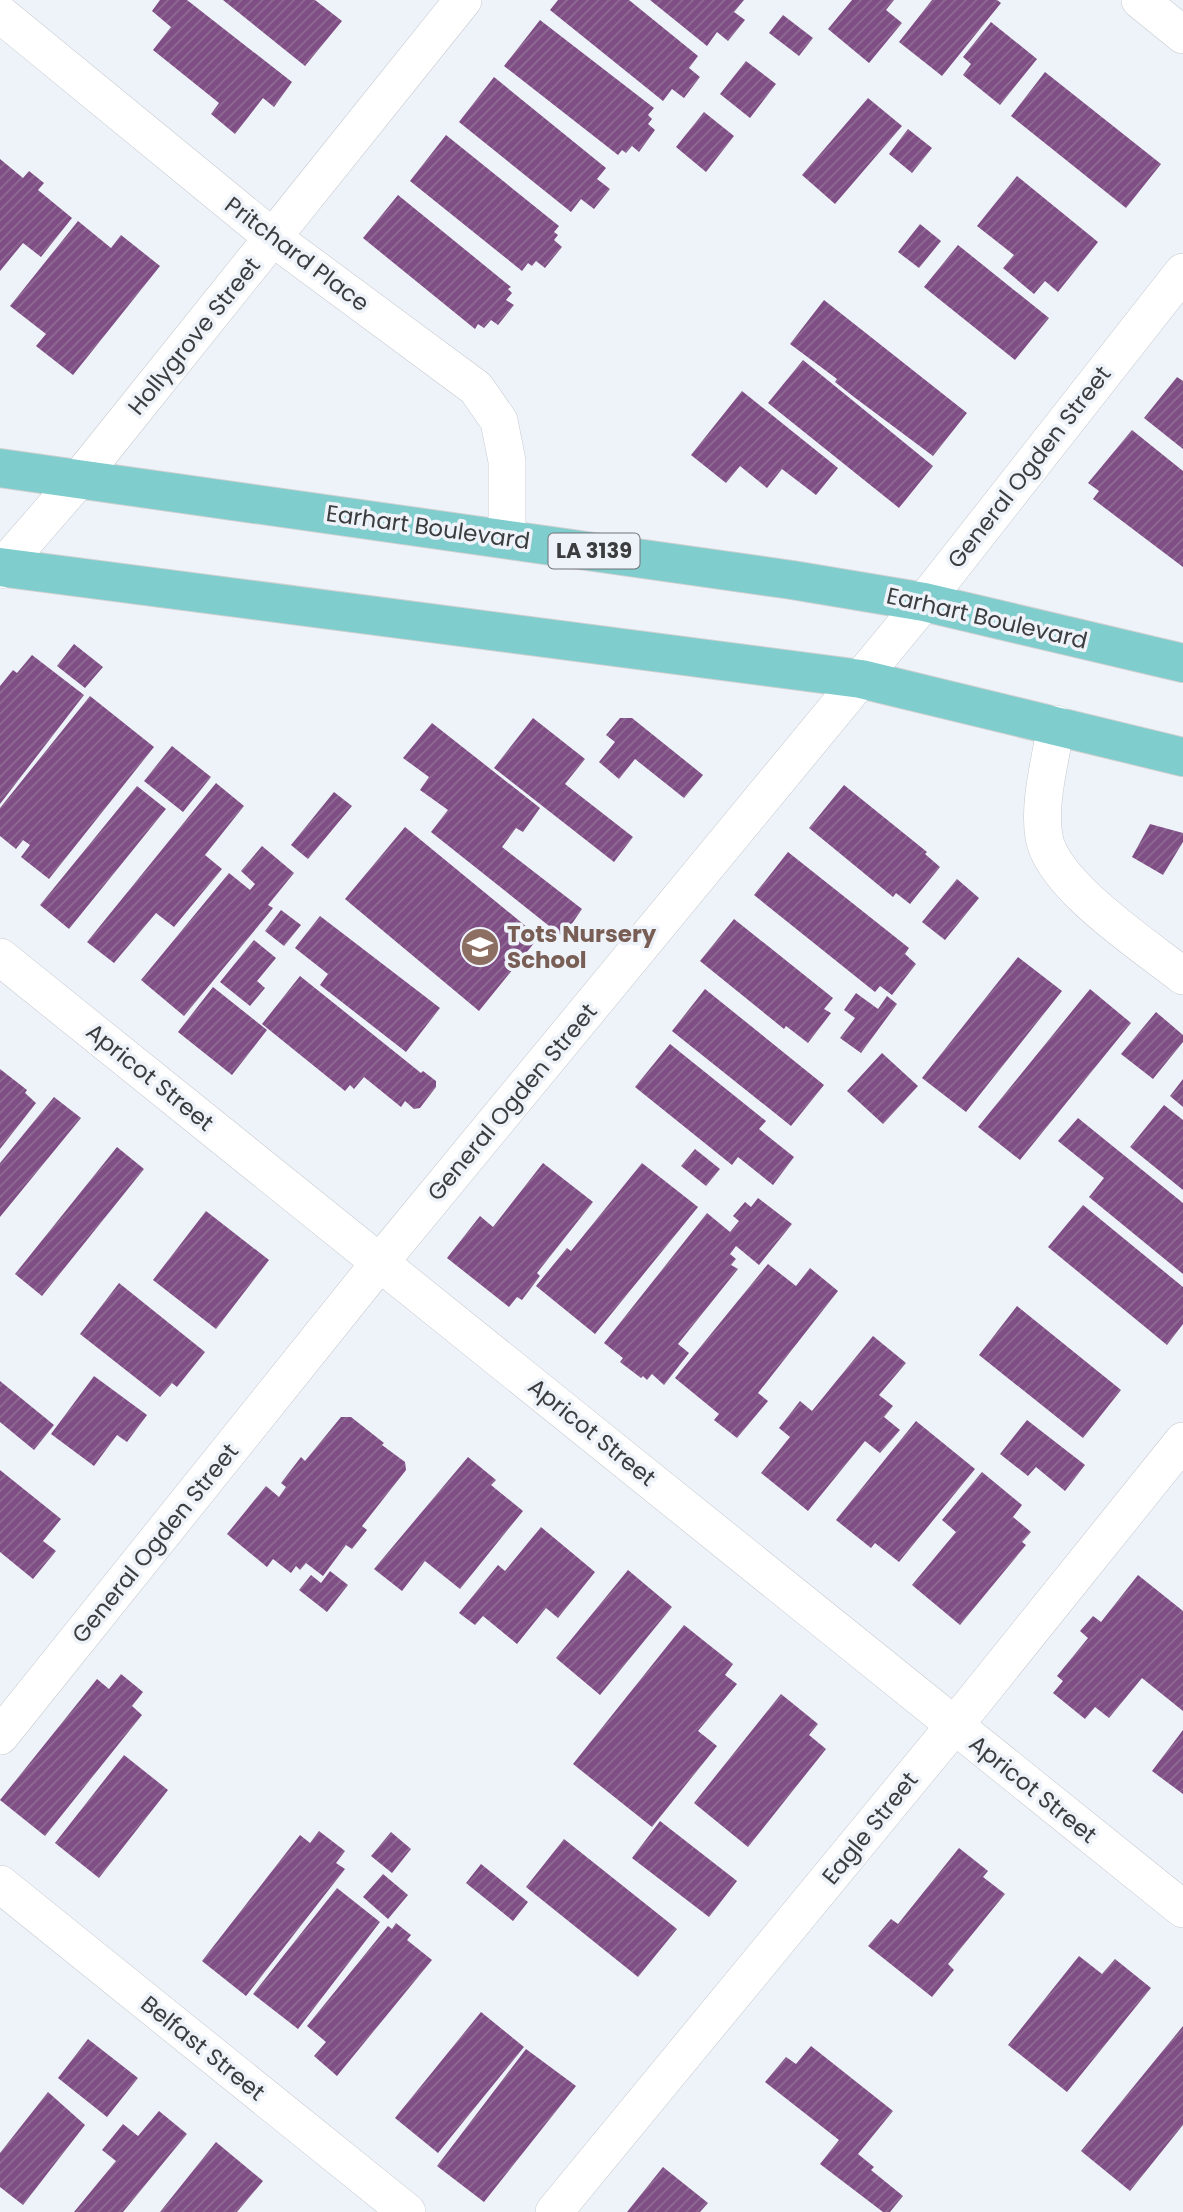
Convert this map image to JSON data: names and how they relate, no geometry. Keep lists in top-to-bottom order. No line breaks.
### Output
{"streets":{"main road":["Earhart Boulevard","LA 3139"],"street":["Pritchard Place","Hollygrove Street","General Ogden Street","Apricot Street","Eagle Street","Belfast Street"]},"crossings":[["Pritchard Place","Hollygrove Street"],["Pritchard Place","Earhart Boulevard"],["Hollygrove Street","Earhart Boulevard"],["General Ogden Street","Earhart Boulevard"],["General Ogden Street","Apricot Street"],["Apricot Street","Eagle Street"]],"places":{"school or university":["Tots Nursery School"]}}
